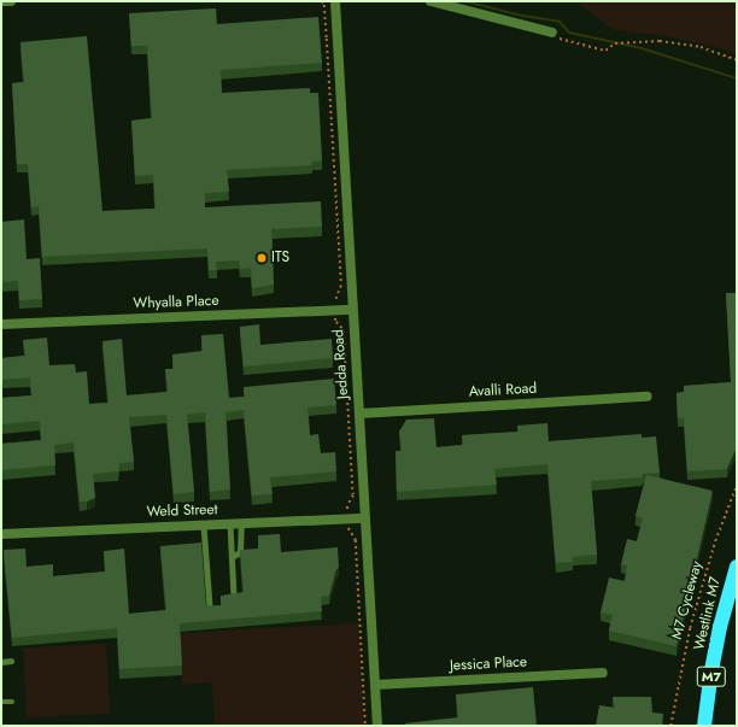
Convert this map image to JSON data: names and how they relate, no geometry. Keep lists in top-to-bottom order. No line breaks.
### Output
{"streets":{"highway":["Westlink M7","M7"],"street":["Whyalla Place","Jedda Road","Avalli Road","Weld Street","Jessica Place"],"path":["M7 Cycleway"]},"crossings":[["Whyalla Place","Jedda Road"],["Jedda Road","Avalli Road"],["Jedda Road","Weld Street"],["Jedda Road","Jessica Place"]],"places":["ITS"]}
